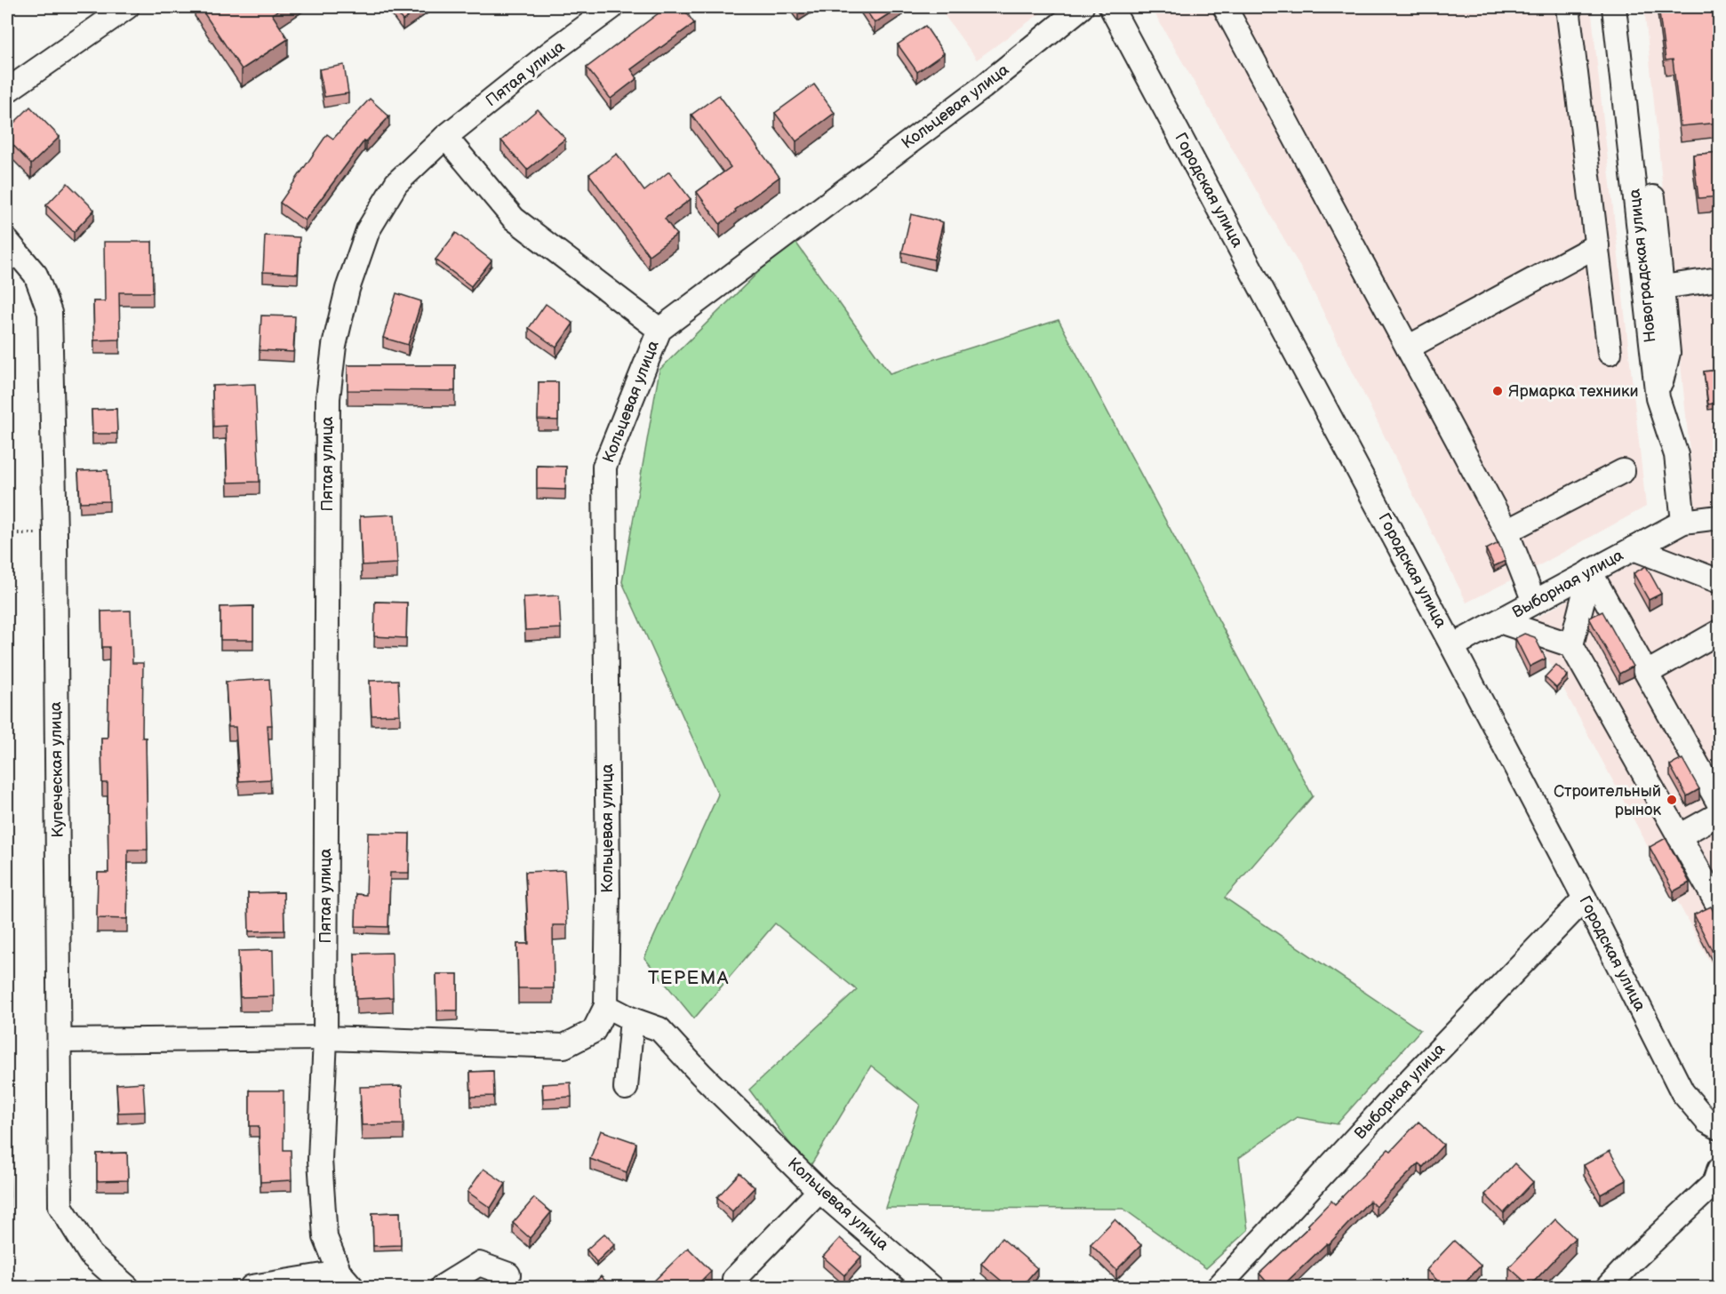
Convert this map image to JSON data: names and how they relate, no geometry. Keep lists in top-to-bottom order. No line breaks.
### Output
{"streets":{"street":["Пятая улица","Кольцевая улица","Городская улица","Новоградская улица","Выборная улица","Купеческая улица"]},"crossings":[["Городская улица","Выборная улица"],["Новоградская улица","Выборная улица"]],"districts":["ТЕРЕМА"],"places":["Ярмарка техники","Строительный рынок"]}
